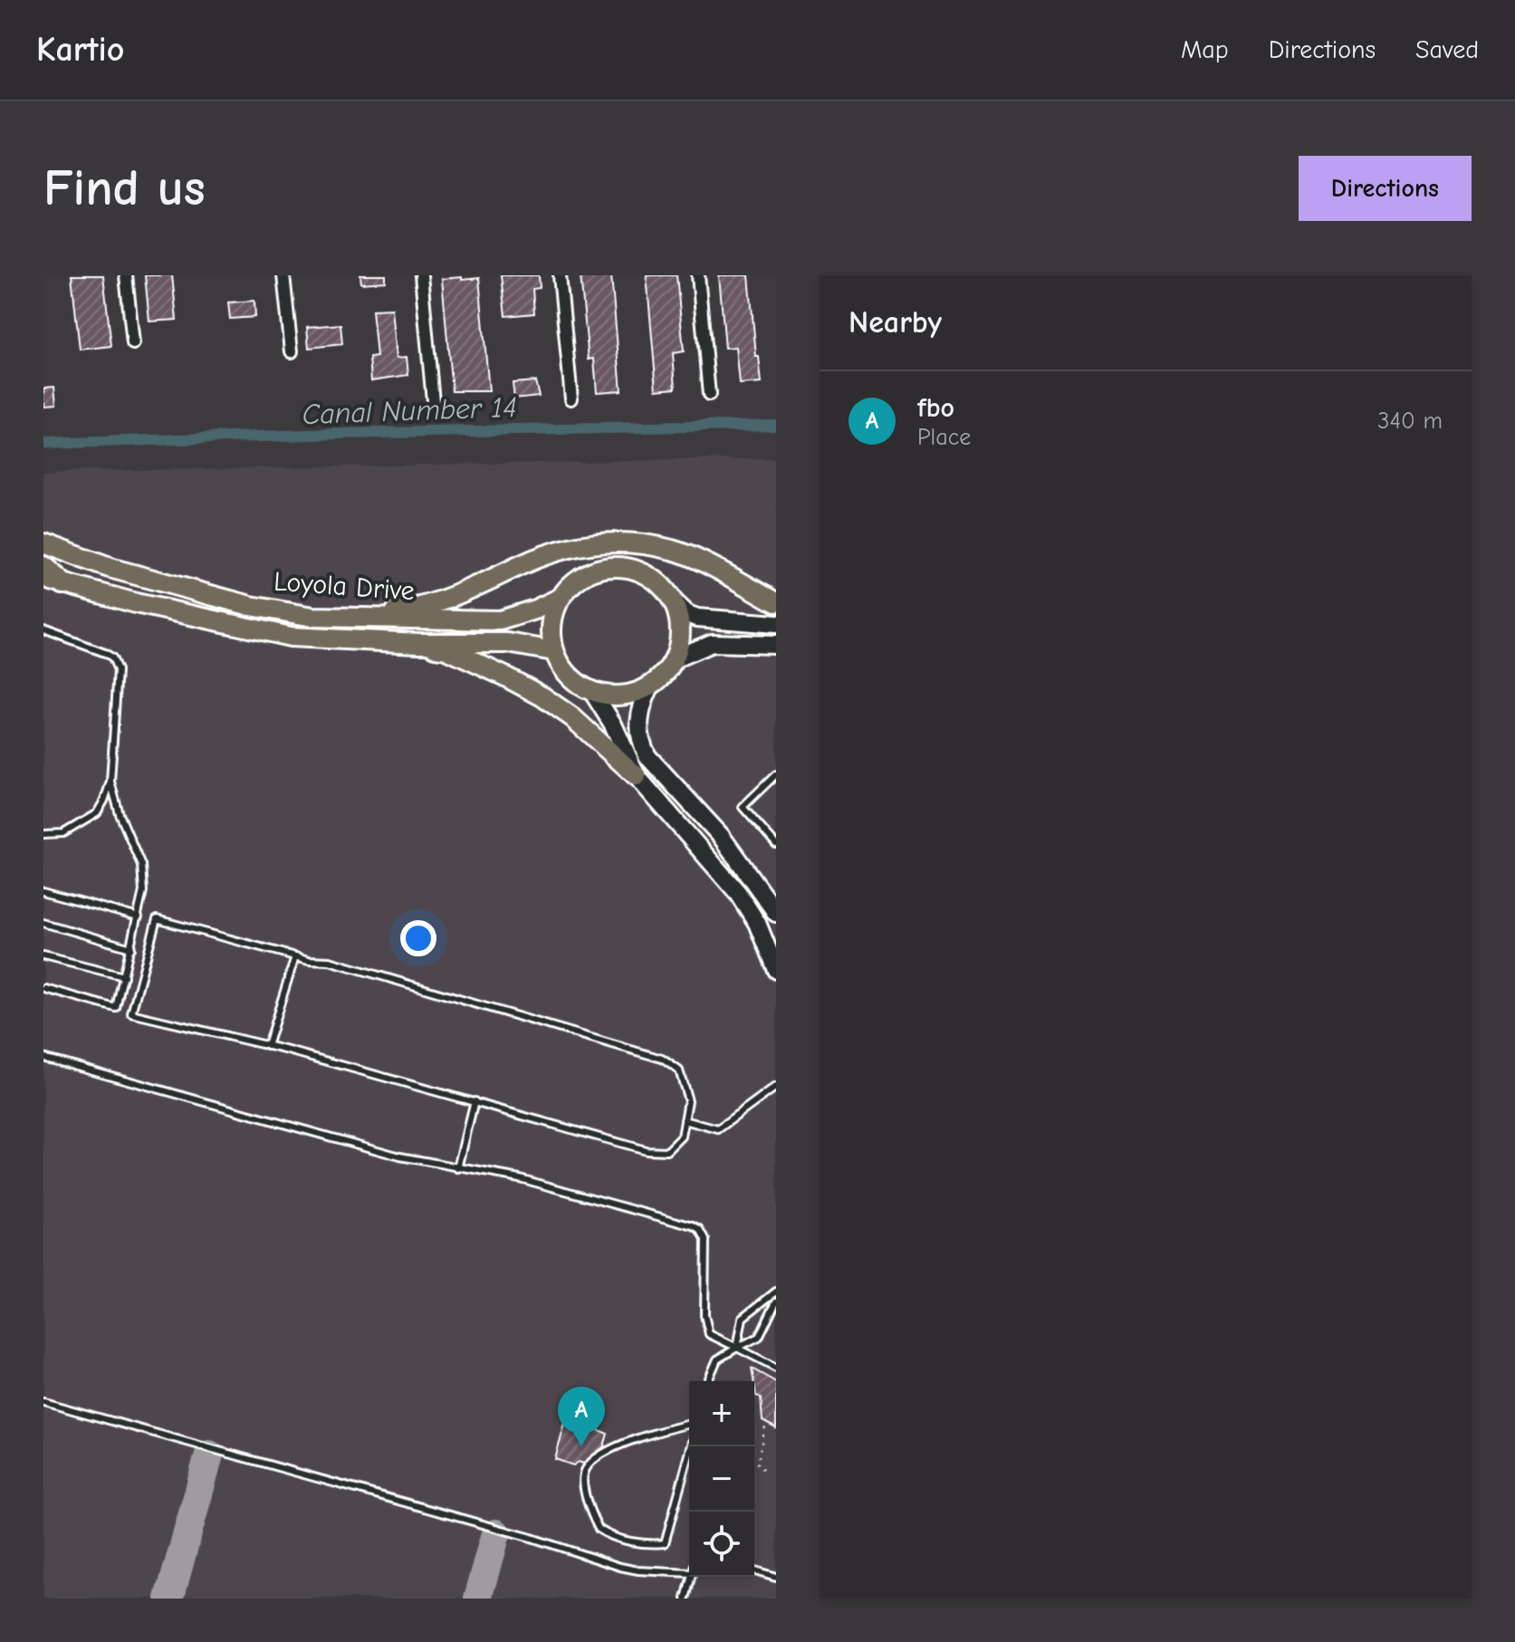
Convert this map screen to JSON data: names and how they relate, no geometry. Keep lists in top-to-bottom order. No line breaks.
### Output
{"streets":{"main road":["Loyola Drive"]},"water":["Canal Number 14"],"page":{"header":"Kartio","nav":["Map","Directions","Saved"],"buttons":"Directions","title":"Find us","heading":"Nearby","list":[{"mark":"A","name":"fbo","note":"Place","value":"340 m"}],"map_buttons":["+","−"],"pins":"A"}}
